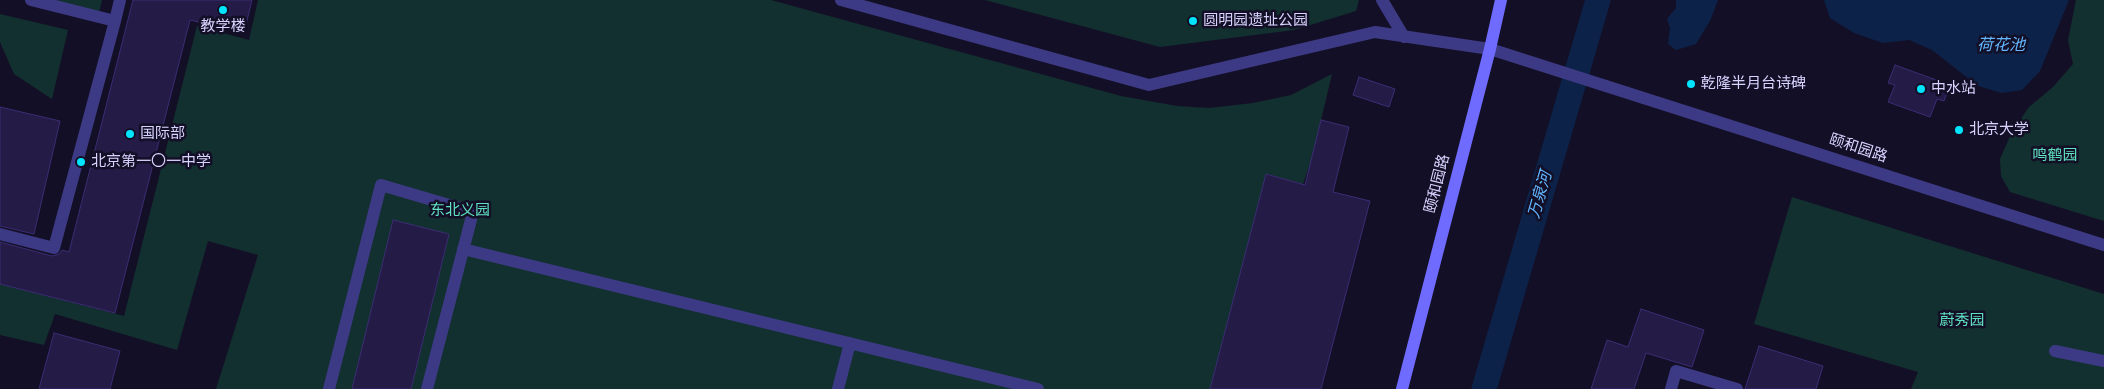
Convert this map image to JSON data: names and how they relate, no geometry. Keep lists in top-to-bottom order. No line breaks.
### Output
{"streets":{"main road":["颐和园路"]},"water":["荷花池","万泉河"],"parks":["鸣鹤园","东北义园","蔚秀园"],"places":["教学楼","圆明园遗址公园","乾隆半月台诗碑","中水站","北京大学","国际部","北京第一〇一中学"]}
